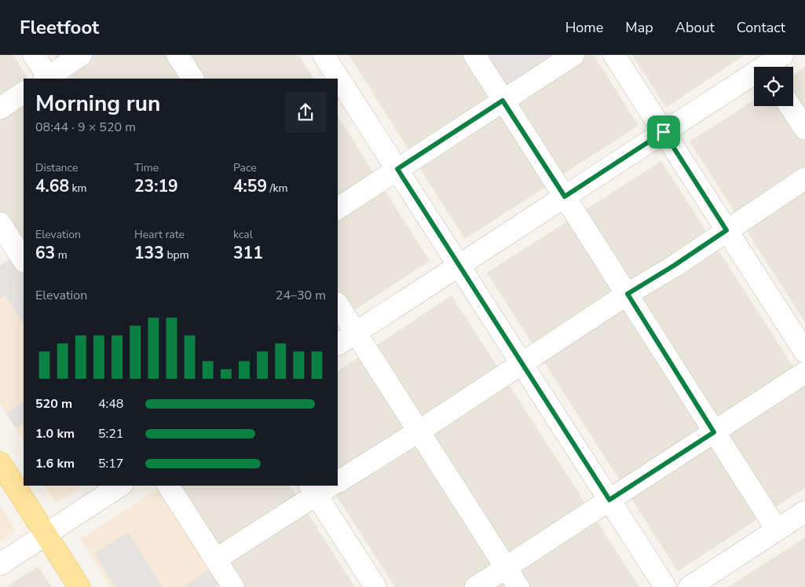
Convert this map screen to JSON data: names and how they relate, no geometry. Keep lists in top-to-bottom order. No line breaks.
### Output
{"page":{"header":"Fleetfoot","nav":["Home","Map","About","Contact"],"heading":["Morning run","08:44 · 9 × 520 m"],"stats":[["Distance","4.68 km"],["Time","23:19"],["Pace","4:59 /km"],["Elevation","63 m"],["Heart rate","133 bpm"],["kcal","311"]],"chart":["Elevation","24–30 m"],"list":[{"name":"520 m","note":"4:48"},{"name":"1.0 km","note":"5:21"},{"name":"1.6 km","note":"5:17"}]}}
